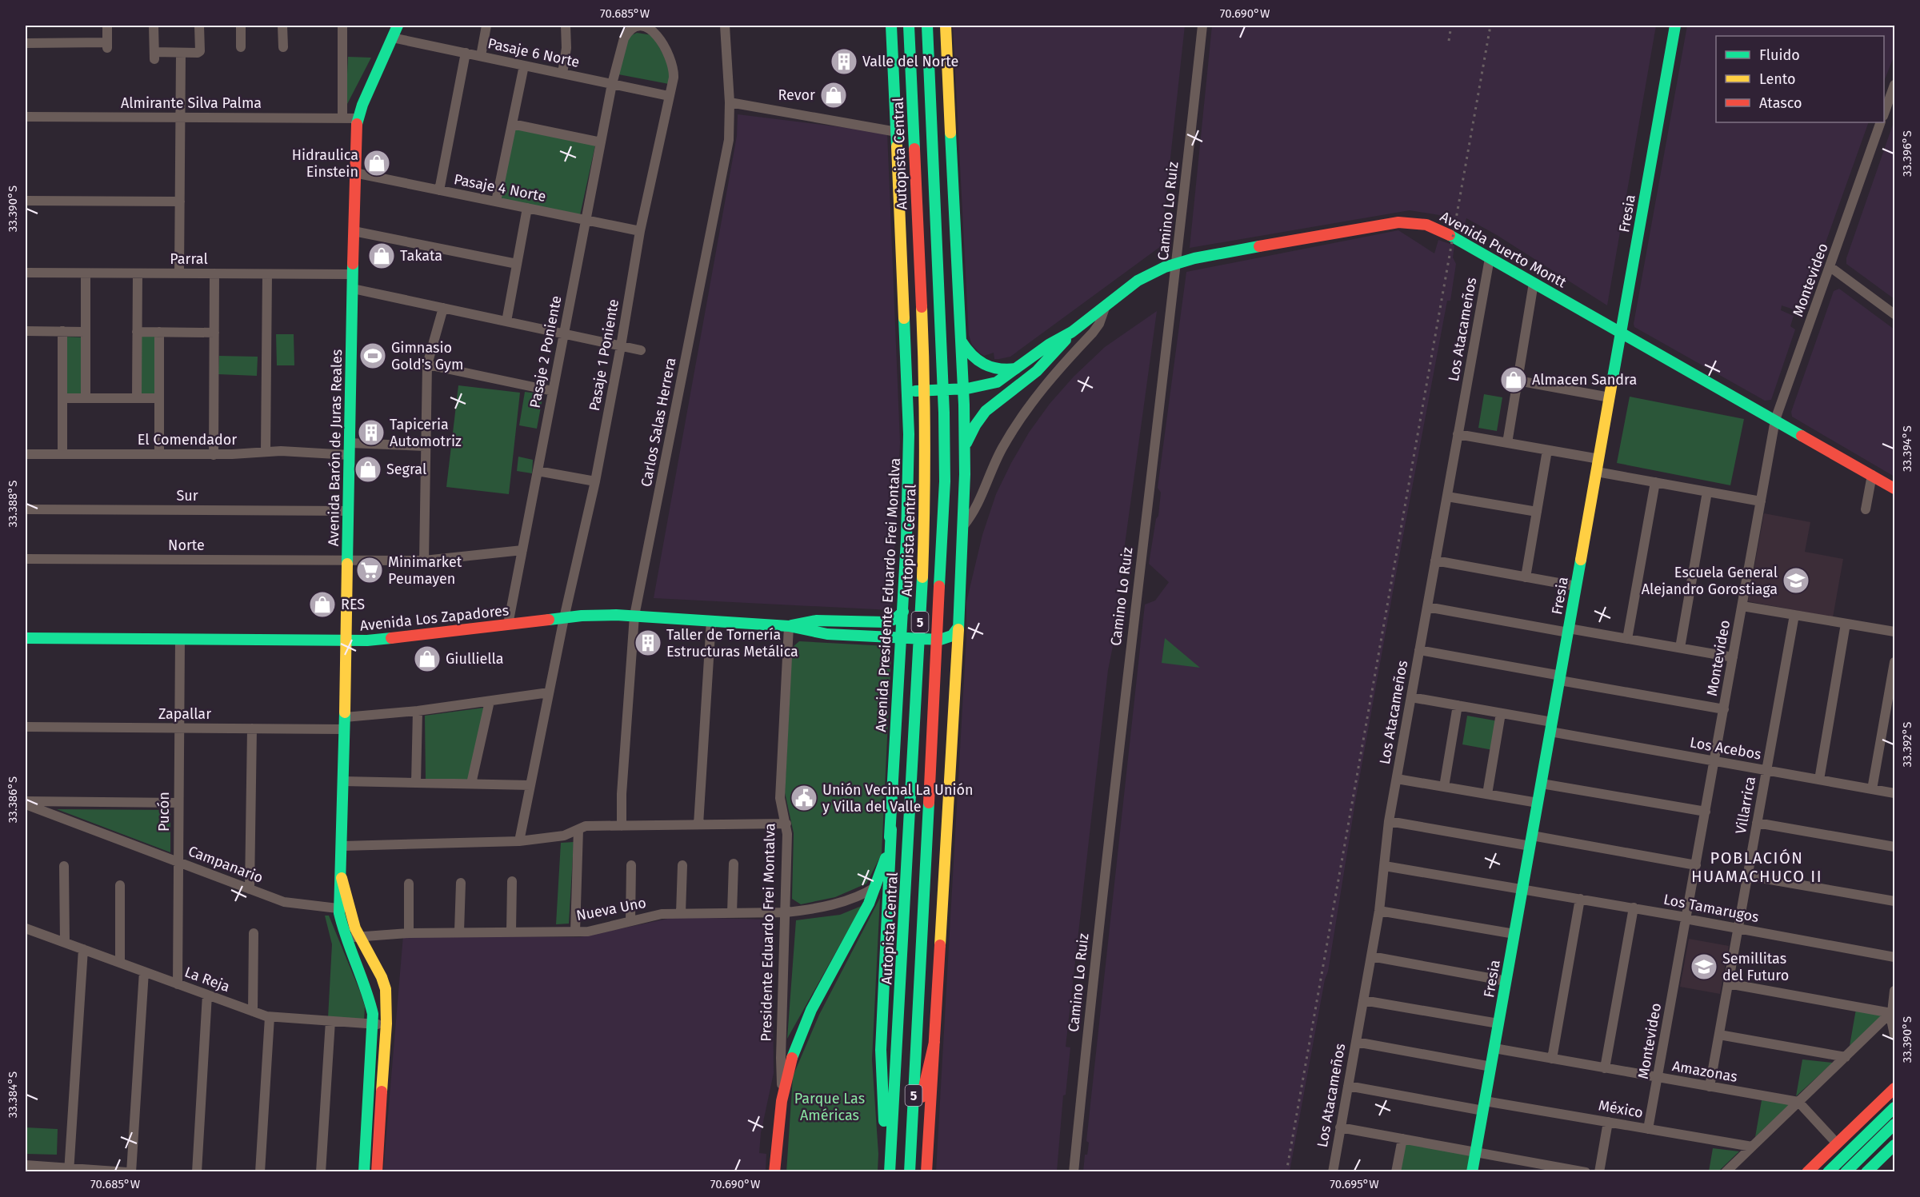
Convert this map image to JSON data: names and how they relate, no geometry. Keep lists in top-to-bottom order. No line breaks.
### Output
{"streets":{"main road":["Autopista Central","Fresia","Avenida Puerto Montt","Avenida Barón de Juras Reales","Avenida Presidente Eduardo Frei Montalva","Avenida Los Zapadores","5"],"street":["Pasaje 6 Norte","Almirante Silva Palma","Pasaje 4 Norte","Camino Lo Ruiz","Parral","Montevideo","Los Atacameños","Pasaje 2 Poniente","Pasaje 1 Poniente","Carlos Salas Herrera","El Comendador","Sur","Norte","Zapallar","Los Acebos","Villarrica","Pucón","Campanario","Los Tamarugos","Nueva Uno","Presidente Eduardo Frei Montalva","La Reja","Amazonas","México"]},"crossings":[["Pasaje 6 Norte","Pasaje 2 Poniente"],["Pasaje 6 Norte","Pasaje 1 Poniente"],["Pasaje 6 Norte","Avenida Barón de Juras Reales"],["Almirante Silva Palma","Avenida Barón de Juras Reales"],["Pasaje 4 Norte","Pasaje 2 Poniente"],["Pasaje 4 Norte","Pasaje 1 Poniente"],["Pasaje 4 Norte","Avenida Barón de Juras Reales"],["Camino Lo Ruiz","Avenida Puerto Montt"],["Fresia","Avenida Puerto Montt"],["Fresia","Los Acebos"],["Fresia","Los Tamarugos"],["Fresia","Amazonas"],["Fresia","México"],["Avenida Puerto Montt","Montevideo"],["Avenida Puerto Montt","Los Atacameños"],["Avenida Puerto Montt","Avenida Presidente Eduardo Frei Montalva"],["Parral","Avenida Barón de Juras Reales"],["Montevideo","Los Acebos"],["Montevideo","Los Tamarugos"],["Montevideo","Amazonas"],["Montevideo","México"],["Los Atacameños","Los Acebos"],["Los Atacameños","Los Tamarugos"],["Los Atacameños","México"],["Pasaje 2 Poniente","Pasaje 1 Poniente"],["Pasaje 2 Poniente","Norte"],["Pasaje 2 Poniente","Avenida Los Zapadores"],["Pasaje 1 Poniente","Avenida Los Zapadores"],["Carlos Salas Herrera","Avenida Los Zapadores"],["El Comendador","Avenida Barón de Juras Reales"],["Avenida Barón de Juras Reales","Sur"],["Avenida Barón de Juras Reales","Norte"],["Avenida Barón de Juras Reales","Avenida Los Zapadores"],["Avenida Barón de Juras Reales","Zapallar"],["Avenida Barón de Juras Reales","Campanario"],["Avenida Barón de Juras Reales","Nueva Uno"],["Avenida Barón de Juras Reales","La Reja"],["Avenida Presidente Eduardo Frei Montalva","Avenida Los Zapadores"],["Avenida Presidente Eduardo Frei Montalva","Nueva Uno"],["Avenida Presidente Eduardo Frei Montalva","Presidente Eduardo Frei Montalva"],["Avenida Los Zapadores","Pucón"],["Avenida Los Zapadores","Presidente Eduardo Frei Montalva"],["Zapallar","Pucón"],["Los Acebos","Villarrica"],["Villarrica","Los Tamarugos"],["Villarrica","Amazonas"],["Pucón","Campanario"],["Pucón","La Reja"],["Nueva Uno","Presidente Eduardo Frei Montalva"]],"districts":["POBLACIÓN HUAMACHUCO II"],"parks":["Parque Las Américas"],"places":{"building":["Valle del Norte","Tapiceria Automotriz","Taller de Tornería Estructuras Metálica"],"shop":["Revor","Hidraulica Einstein","Takata","Almacen Sandra","Segral","RES","Giulliella"],"sports":["Gimnasio Gold's Gym"],"supermarket":["Minimarket Peumayen"],"school or university":["Escuela General Alejandro Gorostiaga","Semillitas del Futuro"],"public building":["Unión Vecinal La Unión y Villa del Valle"]},"legend":["Fluido","Lento","Atasco"],"coordinates":["70.685°W","70.690°W","33.396°S","33.390°S","33.394°S","33.388°S","33.392°S","33.386°S","33.384°S","70.695°W"]}
